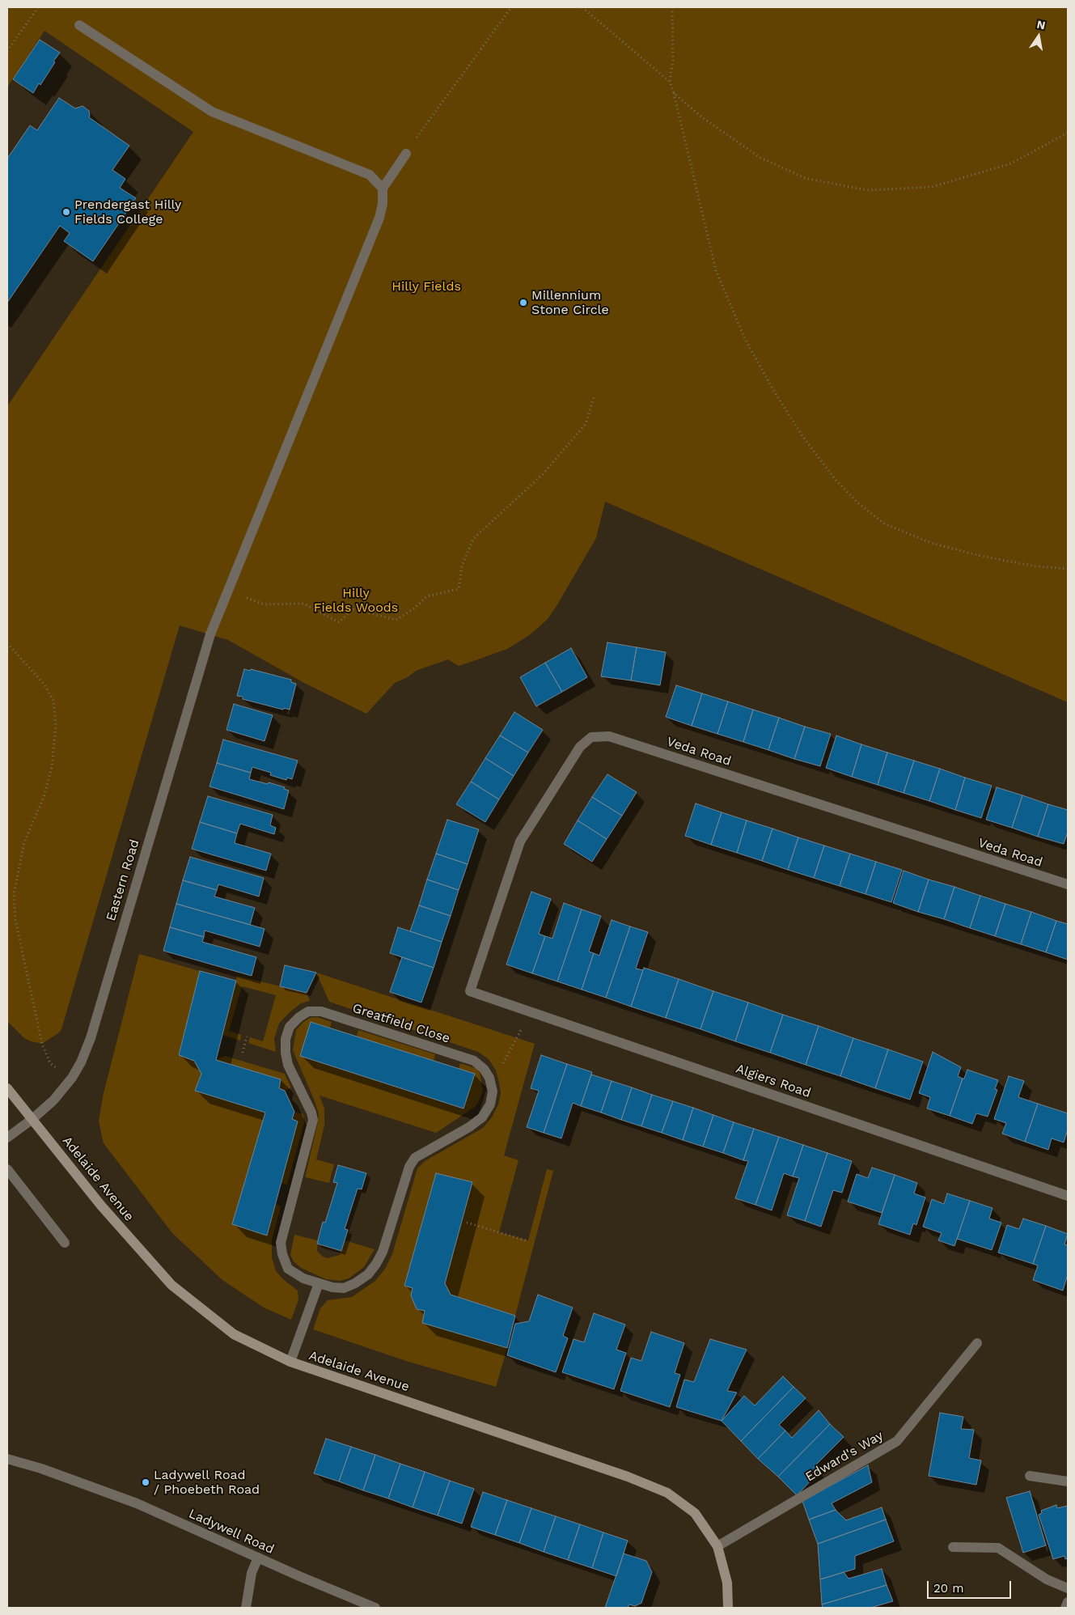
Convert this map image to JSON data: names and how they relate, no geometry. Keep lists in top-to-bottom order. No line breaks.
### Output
{"streets":{"main road":["Adelaide Avenue"],"street":["Veda Road","Eastern Road","Greatfield Close","Algiers Road","Edward's Way","Ladywell Road"]},"crossings":[["Veda Road","Algiers Road"],["Eastern Road","Adelaide Avenue"],["Adelaide Avenue","Edward's Way"]],"parks":["Hilly Fields","Hilly Fields Woods"],"places":["Prendergast Hilly Fields College","Millennium Stone Circle","Ladywell Road / Phoebeth Road"],"scale_bar":"20 m","north":"top"}
